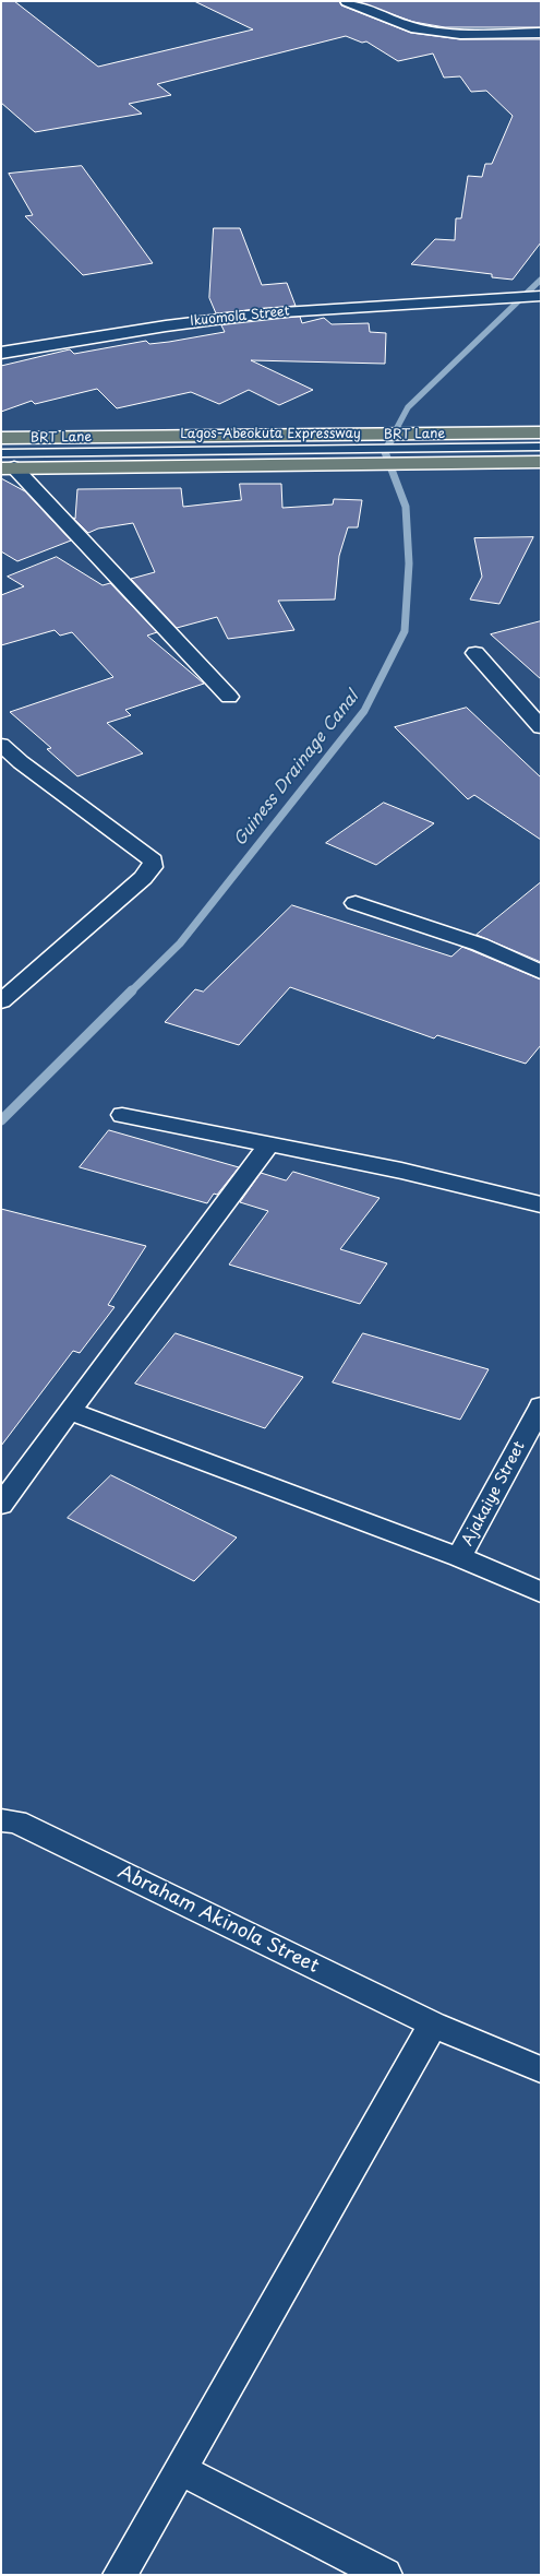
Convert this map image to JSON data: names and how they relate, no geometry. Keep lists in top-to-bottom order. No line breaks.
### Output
{"streets":{"highway":["Lagos-Abeokuta Expressway"],"street":["Ikuomola Street","Ajakaiye Street","Abraham Akinola Street"],"lane":["BRT Lane"]},"crossings":[["Lagos-Abeokuta Expressway","BRT Lane"]],"water":["Guiness Drainage Canal"]}
